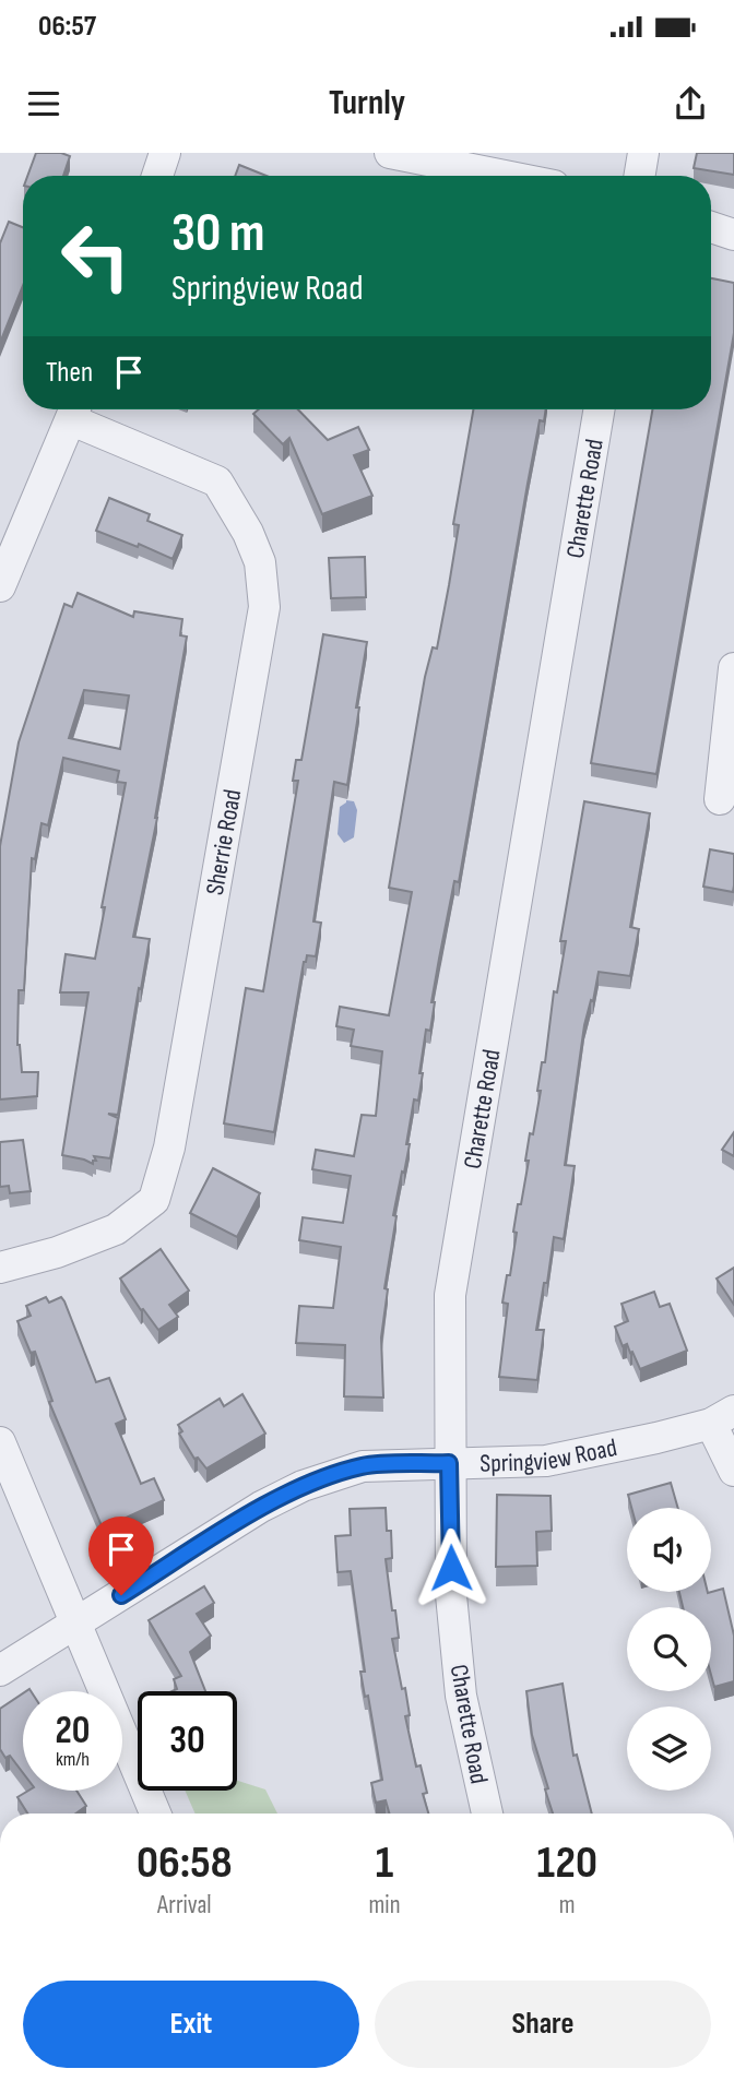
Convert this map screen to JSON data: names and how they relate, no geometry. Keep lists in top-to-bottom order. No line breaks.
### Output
{"streets":{"street":["Charette Road","Sherrie Road","Springview Road"]},"crossings":[["Charette Road","Springview Road"]],"page":{"status":"06:57","header":"Turnly","turn":["30 m","Springview Road"],"then":"Then","speed":"20 km/h","limit":"30","eta":["06:58","Arrival","1","min","120","m"],"buttons":["Exit","Share"]}}
